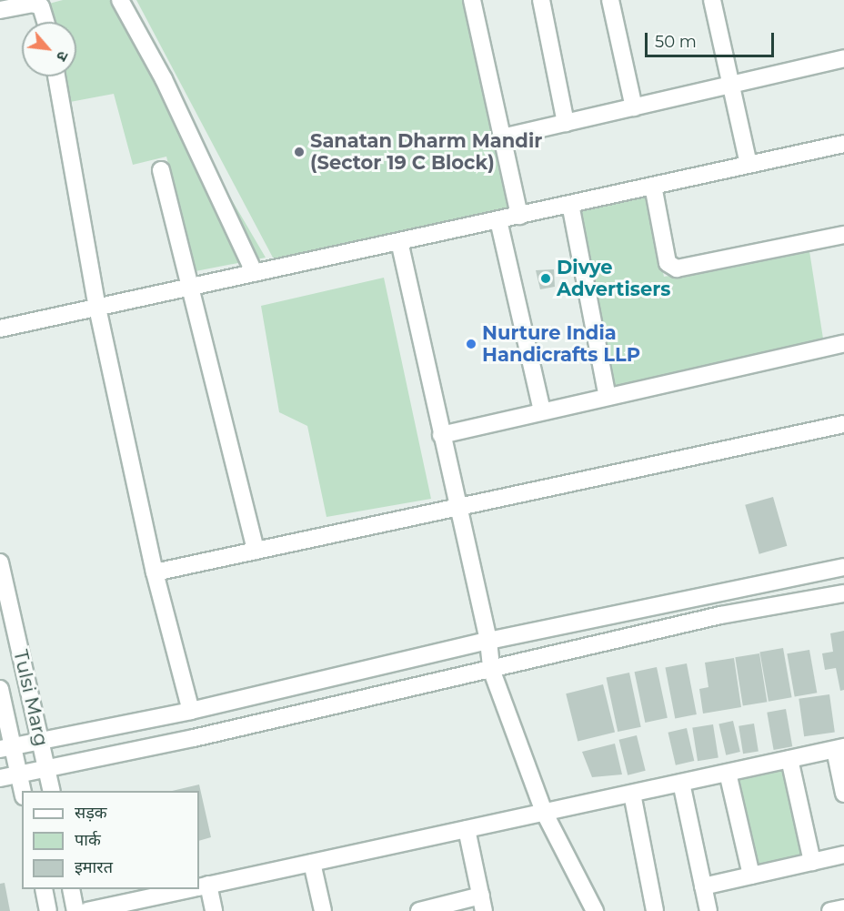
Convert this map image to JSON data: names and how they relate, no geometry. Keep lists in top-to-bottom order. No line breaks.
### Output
{"streets":{"street":["Tulsi Marg"]},"places":["Sanatan Dharm Mandir (Sector 19 C Block)","Divye Advertisers","Nurture India Handicrafts LLP"],"legend":["सड़क","पार्क","इमारत"],"scale_bar":"50 m","north":"bottom right"}
